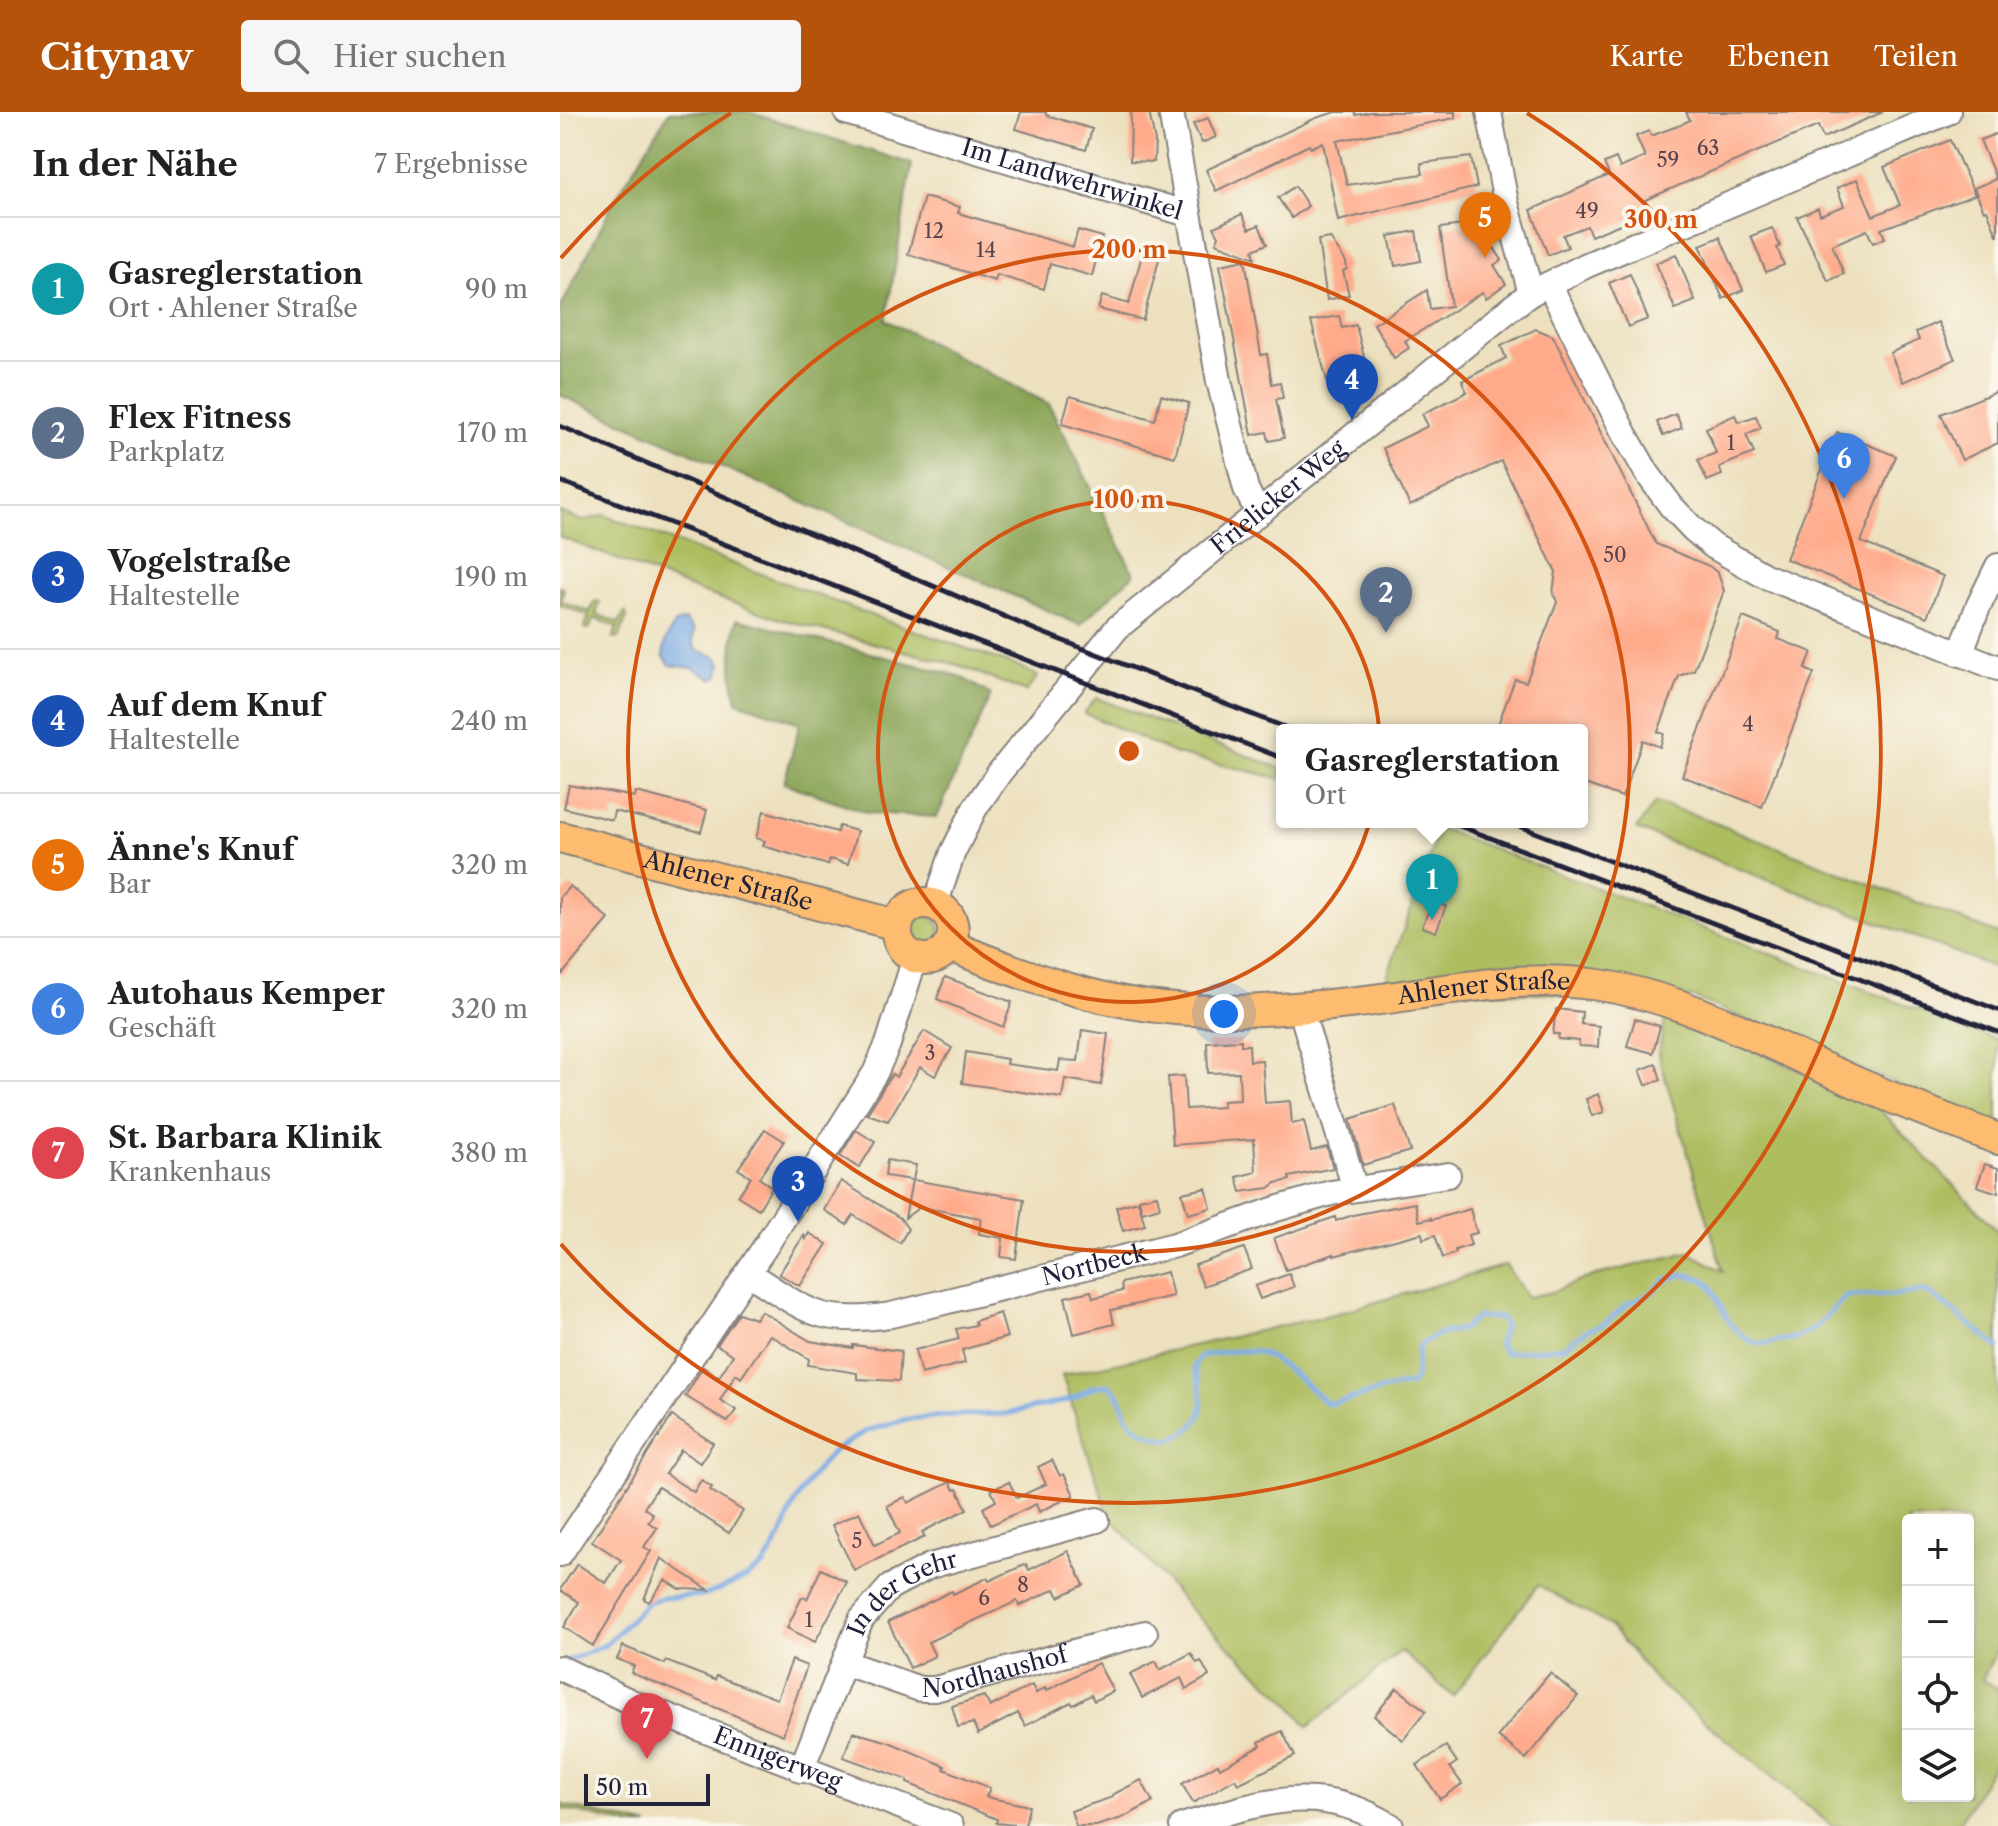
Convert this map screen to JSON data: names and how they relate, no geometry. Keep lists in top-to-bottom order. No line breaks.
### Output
{"streets":{"main road":["Ahlener Straße"],"street":["Im Landwehrwinkel","Frielicker Weg","Nortbeck","In der Gehr","Nordhaushof","Ennigerweg"]},"crossings":[["Im Landwehrwinkel","Frielicker Weg"],["Frielicker Weg","Ahlener Straße"],["In der Gehr","Nordhaushof"],["In der Gehr","Ennigerweg"]],"house_numbers":["63","59","49","12","14","1","50","4","3","5","8","6","1"],"scale_bar":"50 m","page":{"header":"Citynav","search":"Hier suchen","nav":["Karte","Ebenen","Teilen"],"heading":["In der Nähe","7 Ergebnisse"],"pins":["5","4","6","2","1","3","7"],"list":[{"mark":"1","name":"Gasreglerstation","note":"Ort · Ahlener Straße","value":"90 m"},{"mark":"2","name":"Flex Fitness","note":"Parkplatz","value":"170 m"},{"mark":"3","name":"Vogelstraße","note":"Haltestelle","value":"190 m"},{"mark":"4","name":"Auf dem Knuf","note":"Haltestelle","value":"240 m"},{"mark":"5","name":"Änne's Knuf","note":"Bar","value":"320 m"},{"mark":"6","name":"Autohaus Kemper","note":"Geschäft","value":"320 m"},{"mark":"7","name":"St. Barbara Klinik","note":"Krankenhaus","value":"380 m"}],"popup":["Gasreglerstation","Ort"],"map_buttons":["+","−"],"scale":"50 m"},"rings":["300 m","200 m","100 m"]}
